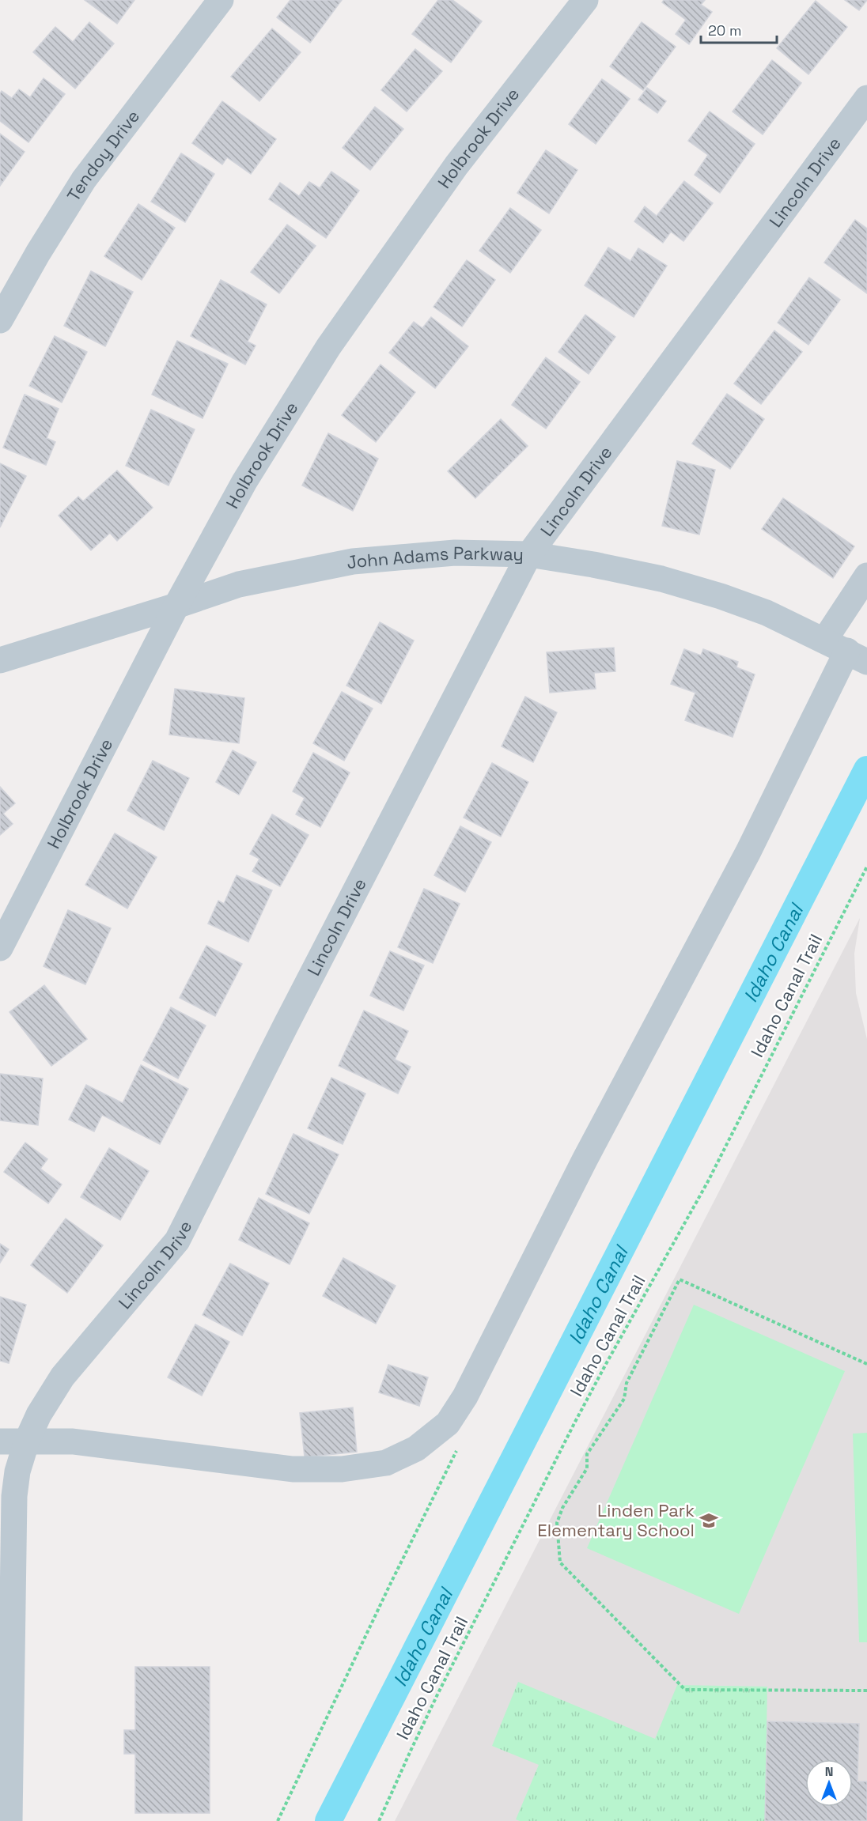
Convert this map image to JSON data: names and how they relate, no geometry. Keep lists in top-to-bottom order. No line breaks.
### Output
{"streets":{"street":["Holbrook Drive","Tendoy Drive","Lincoln Drive","John Adams Parkway"],"path":["Idaho Canal Trail"]},"crossings":[["Holbrook Drive","John Adams Parkway"],["Lincoln Drive","John Adams Parkway"]],"water":["Idaho Canal"],"places":{"school or university":["Linden Park Elementary School"]},"scale_bar":"20 m","north":"top"}
